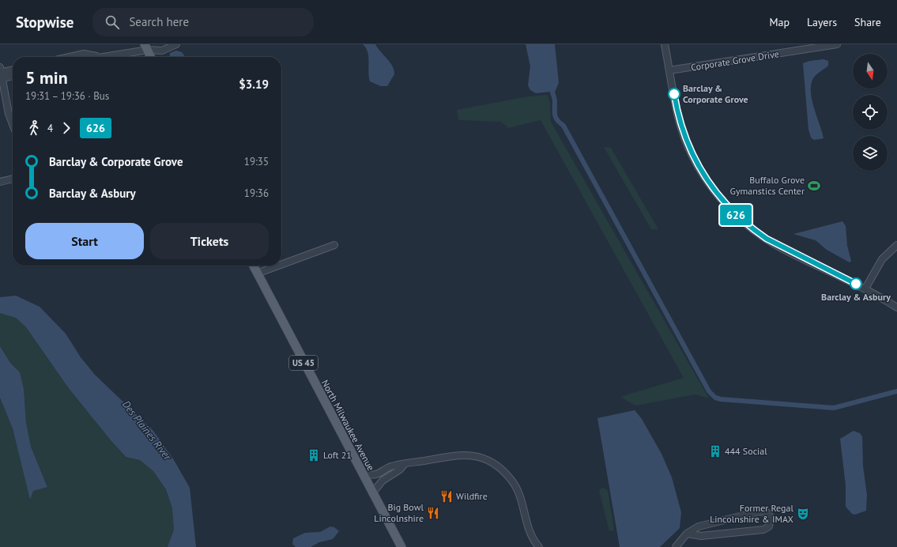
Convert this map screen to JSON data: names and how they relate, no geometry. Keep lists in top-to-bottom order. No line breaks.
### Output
{"streets":{"main road":["US 45","North Milwaukee Avenue"],"street":["Corporate Grove Drive"]},"water":["Des Plaines River"],"places":{"other":["Barclay & Corporate Grove","Barclay & Asbury"],"sports":["Buffalo Grove Gymanstics Center"],"building":["444 Social","Loft 21"],"restaurant":["Wildfire","Big Bowl Lincolnshire"],"theatre":["Former Regal Lincolnshire & IMAX"]},"lines":["bus line 626"],"north":"bottom","page":{"header":"Stopwise","search":"Search here","nav":["Map","Layers","Share"],"on_map":"626","heading":["5 min","19:31 – 19:36 · Bus","$3.19"],"legs":["4","626"],"list":[{"name":"Barclay & Corporate Grove","value":"19:35"},{"name":"Barclay & Asbury","value":"19:36"}],"buttons":["Start","Tickets"]}}
